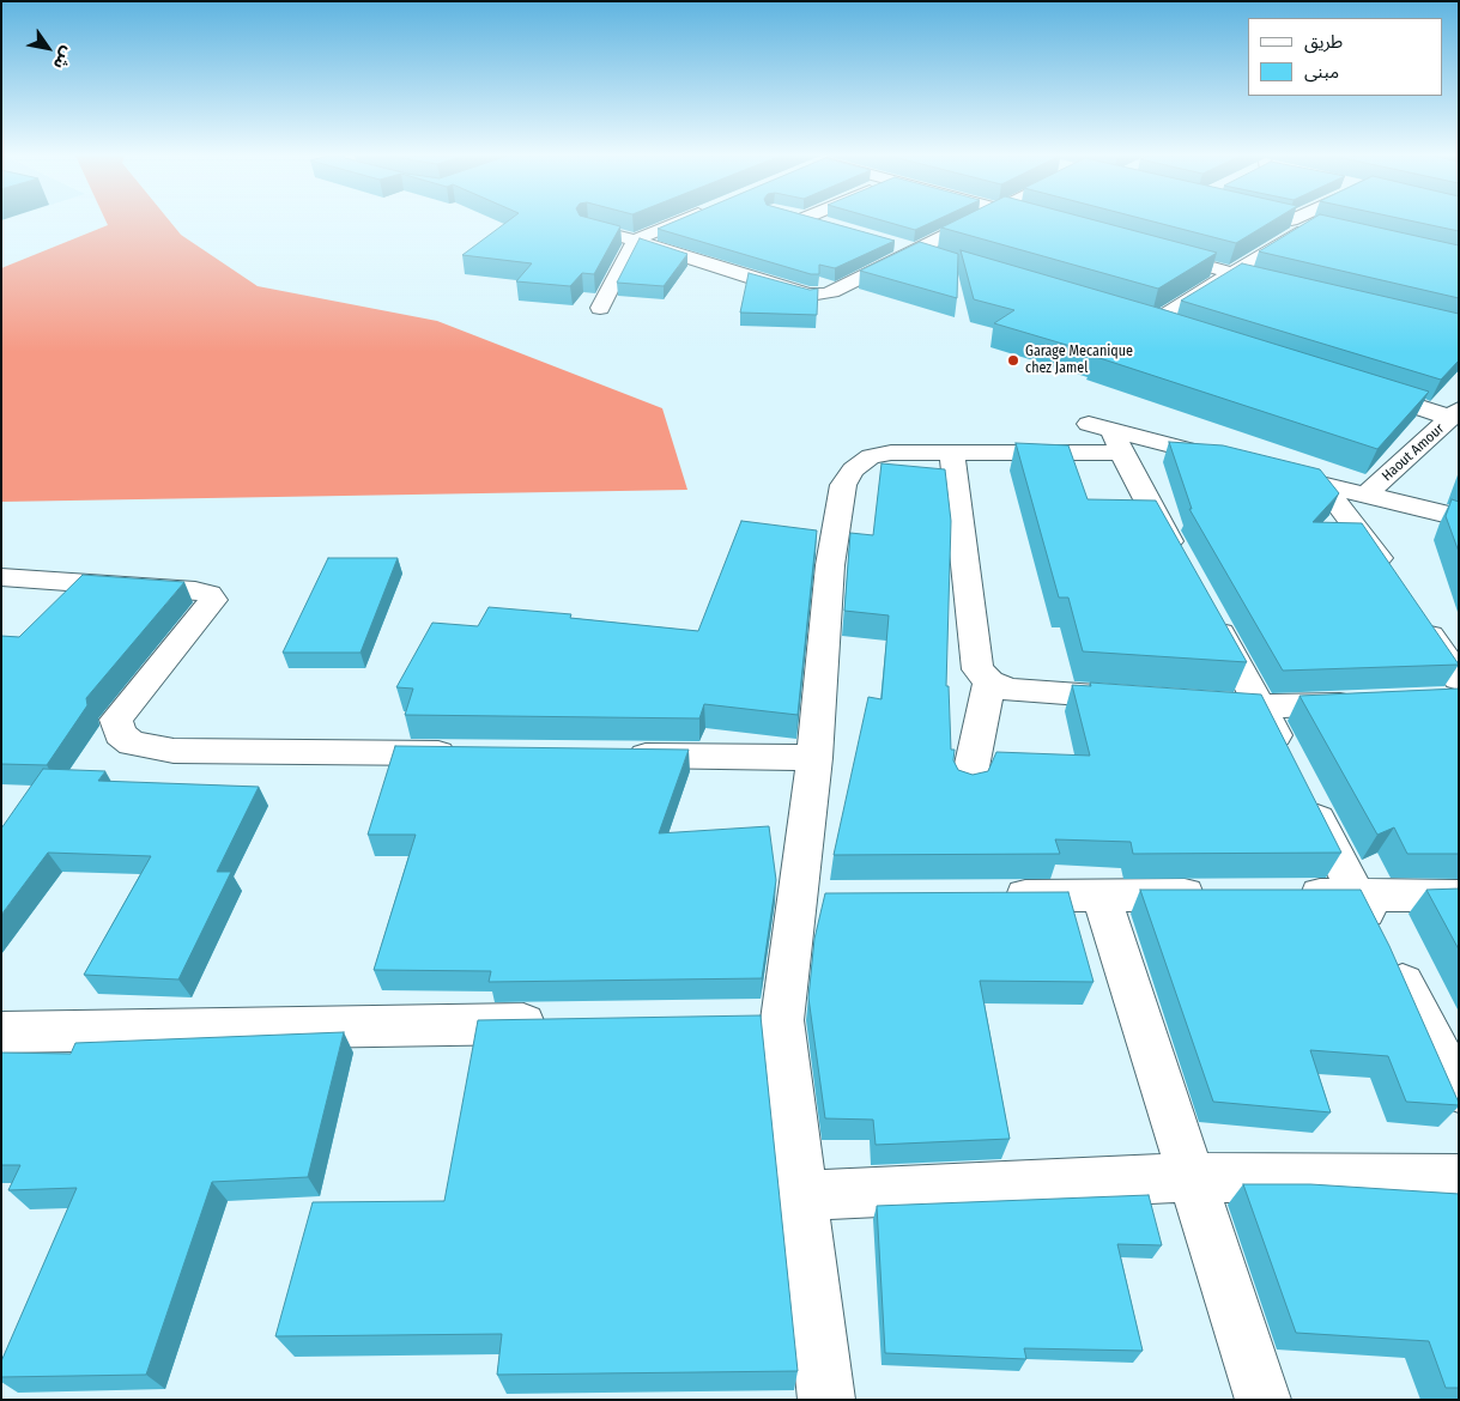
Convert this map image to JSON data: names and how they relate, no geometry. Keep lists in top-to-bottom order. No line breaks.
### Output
{"streets":{"street":["Haout Amour"]},"places":["Garage Mecanique chez Jamel"],"legend":["طريق","مبنى"],"north":"bottom right"}
